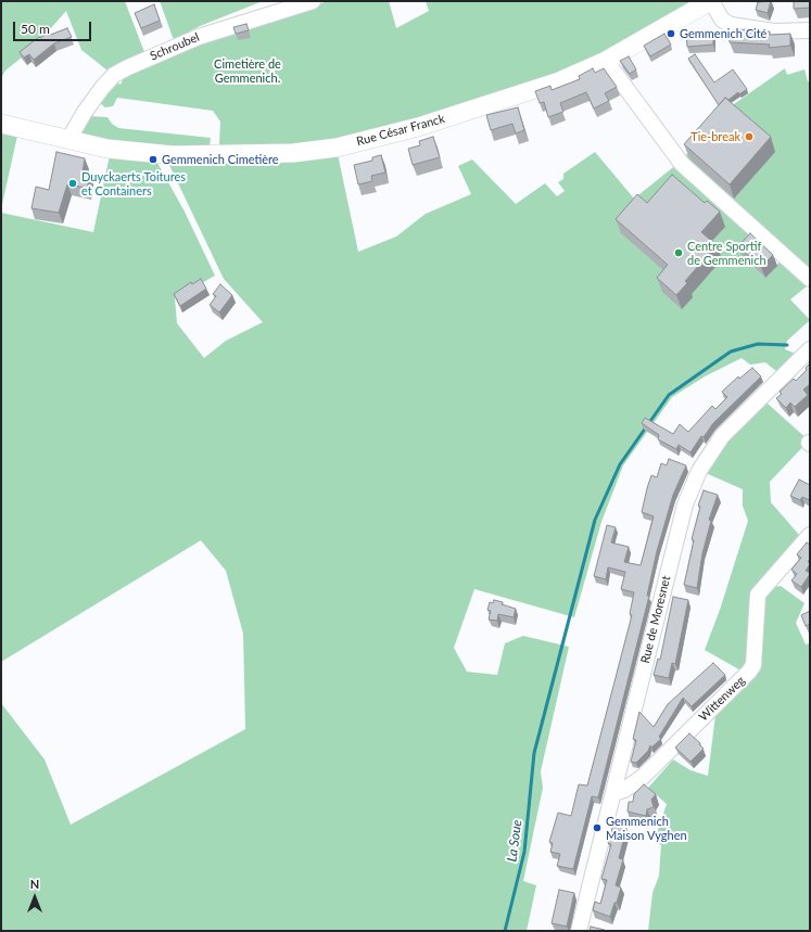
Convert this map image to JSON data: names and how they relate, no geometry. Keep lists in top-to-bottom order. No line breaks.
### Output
{"streets":{"main road":["Rue César Franck"],"street":["Schroubel","Rue de Moresnet","Wittenweg"]},"crossings":[["Schroubel","Rue César Franck"],["Rue de Moresnet","Wittenweg"]],"water":["La Soue"],"parks":["Cimetière de Gemmenich."],"places":["Gemmenich Cité","Tie-break","Gemmenich Cimetière","Duyckaerts Toitures et Containers","Centre Sportif de Gemmenich","Gemmenich Maison Vyghen"],"scale_bar":"50 m","north":"top"}
